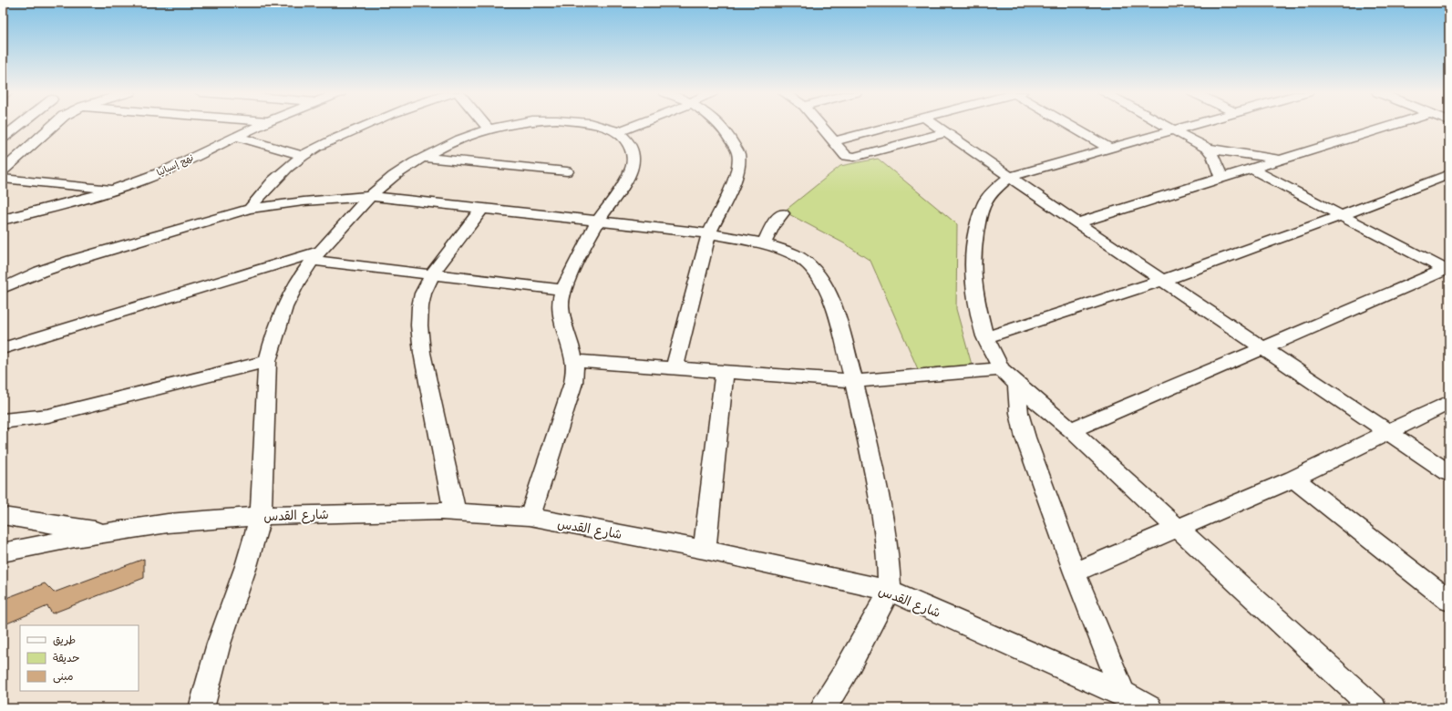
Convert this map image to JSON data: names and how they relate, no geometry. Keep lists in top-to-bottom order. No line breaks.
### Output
{"streets":{"street":["نهج إسبانيا","شارع القدس"]},"legend":["طريق","حديقة","مبنى"]}
